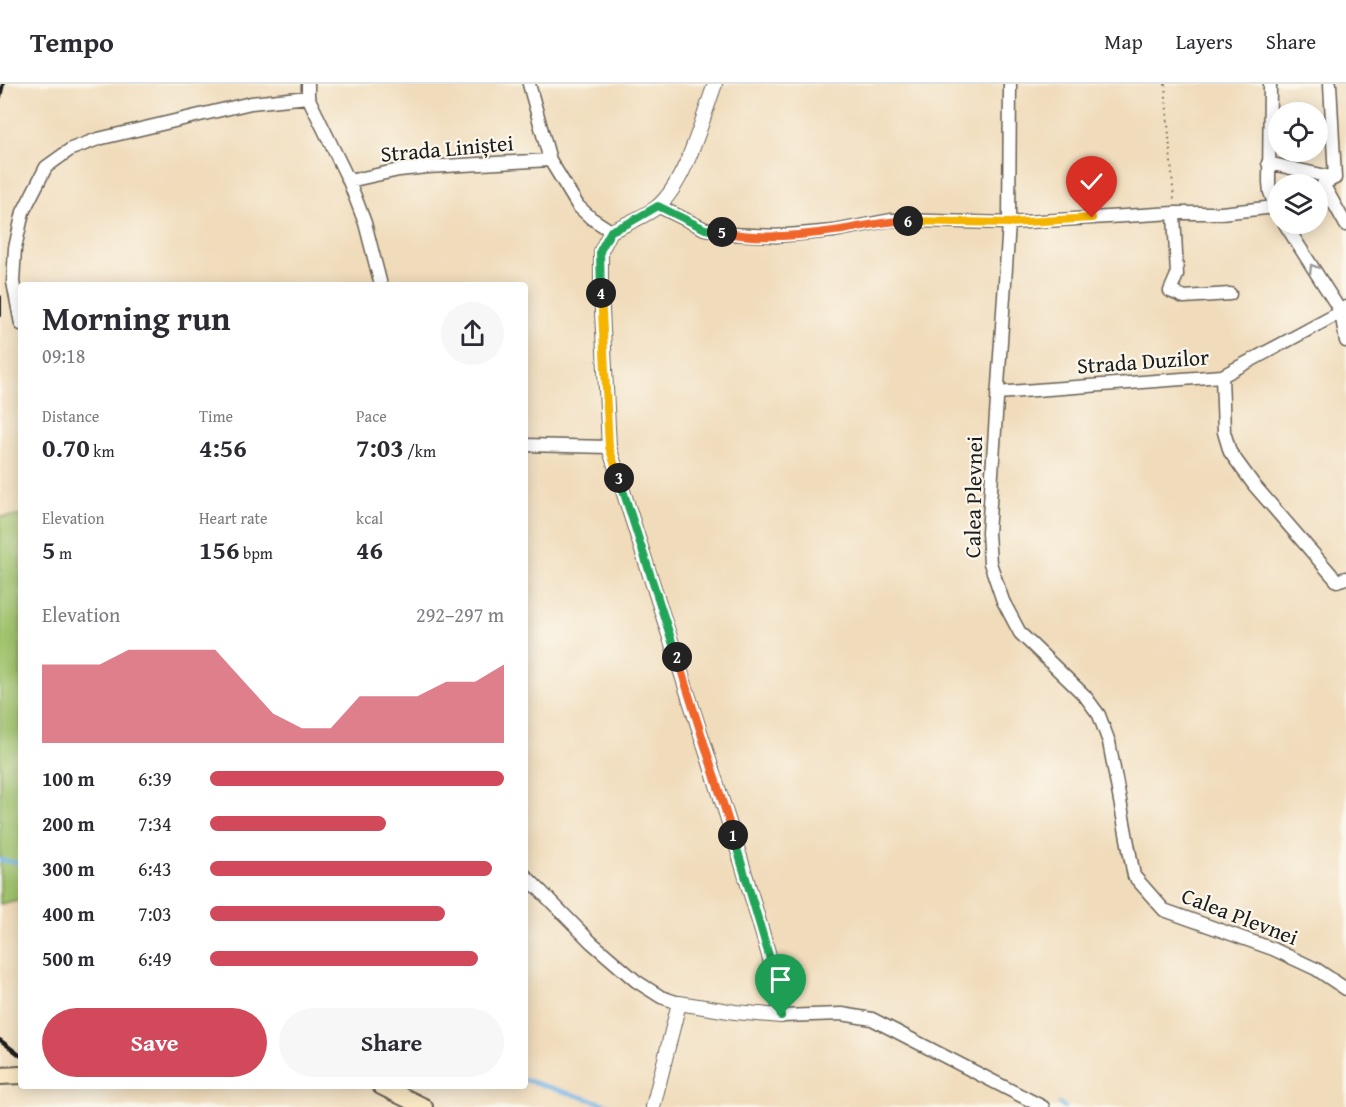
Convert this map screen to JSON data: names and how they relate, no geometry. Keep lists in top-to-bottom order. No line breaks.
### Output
{"streets":{"street":["Strada Liniștei","Strada Duzilor","Calea Plevnei"]},"crossings":[["Strada Duzilor","Calea Plevnei"]],"page":{"header":"Tempo","nav":["Map","Layers","Share"],"pins":["6","5","4","3","2","1"],"heading":["Morning run","09:18"],"stats":[["Distance","0.70 km"],["Time","4:56"],["Pace","7:03 /km"],["Elevation","5 m"],["Heart rate","156 bpm"],["kcal","46"]],"chart":["Elevation","292–297 m"],"list":[{"name":"100 m","note":"6:39"},{"name":"200 m","note":"7:34"},{"name":"300 m","note":"6:43"},{"name":"400 m","note":"7:03"},{"name":"500 m","note":"6:49"}],"buttons":["Save","Share"]}}
